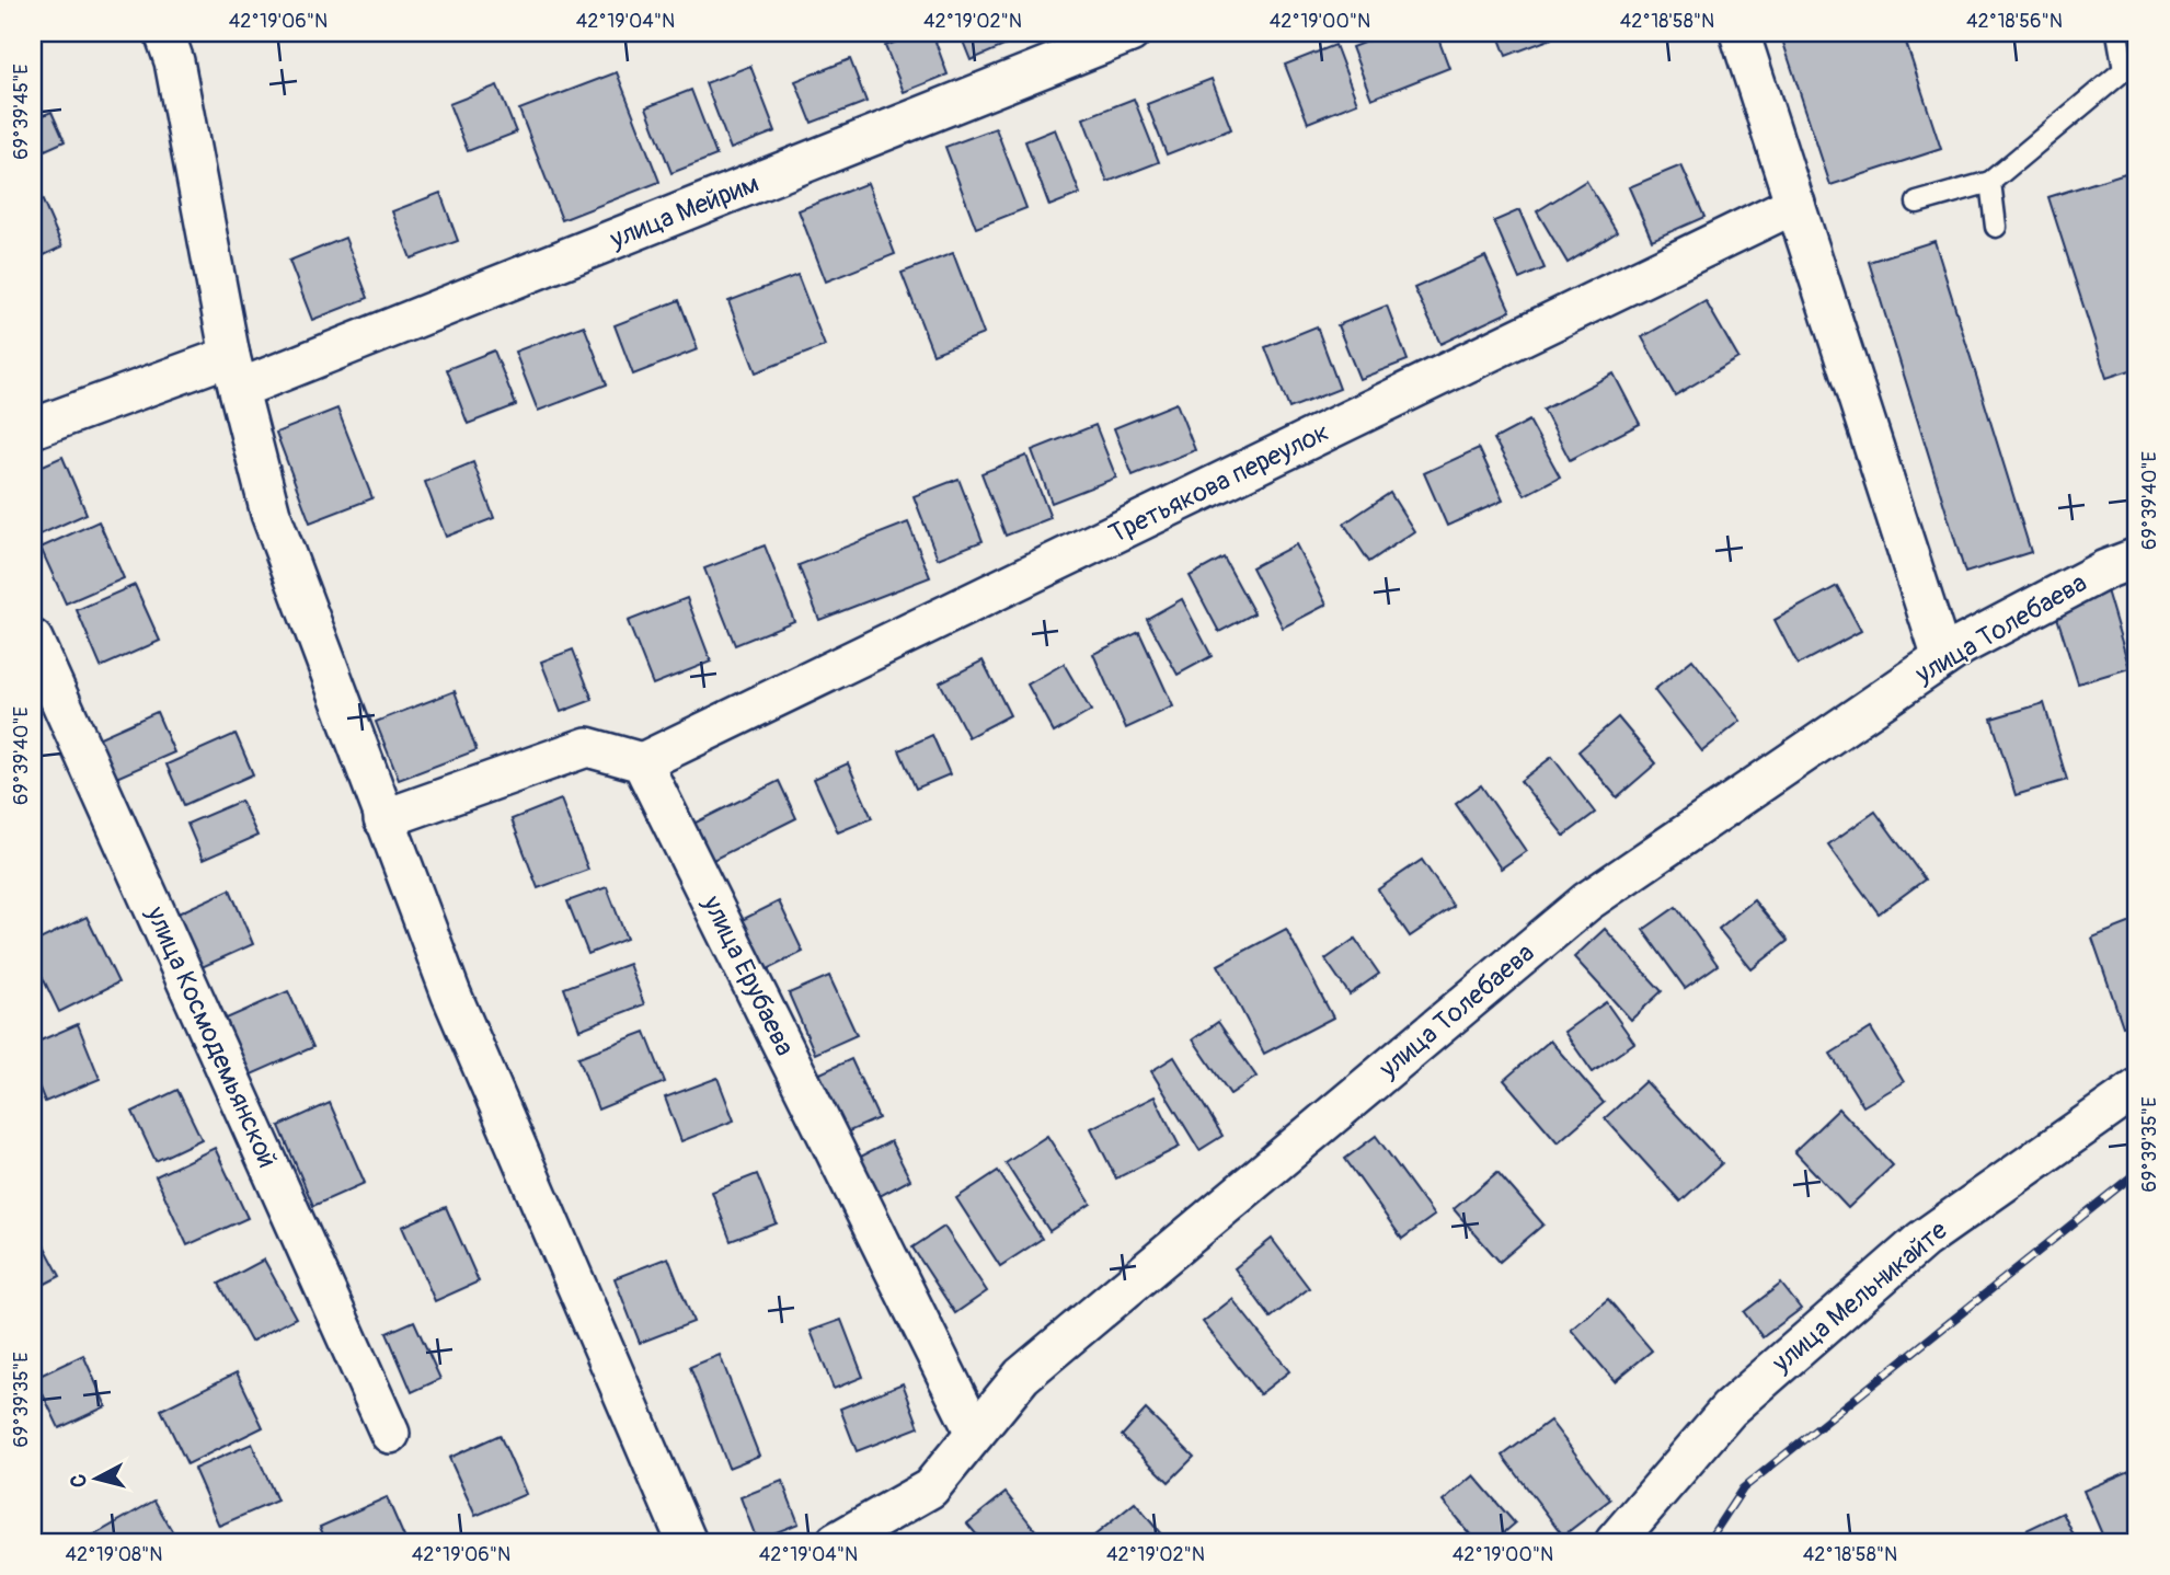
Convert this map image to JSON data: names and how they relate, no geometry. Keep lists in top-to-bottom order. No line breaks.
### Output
{"streets":{"street":["улица Мейрим","Третьякова переулок","улица Толебаева","улица Ерубаева","улица Космодемьянской","улица Мельникайте"]},"crossings":[["Третьякова переулок","улица Ерубаева"],["улица Толебаева","улица Ерубаева"]],"north":"left","coordinates":["42°19'06\"N","42°19'04\"N","42°19'02\"N","42°19'00\"N","42°18'58\"N","42°18'56\"N","69°39'45\"E","69°39'40\"E","69°39'35\"E","42°19'08\"N"]}
